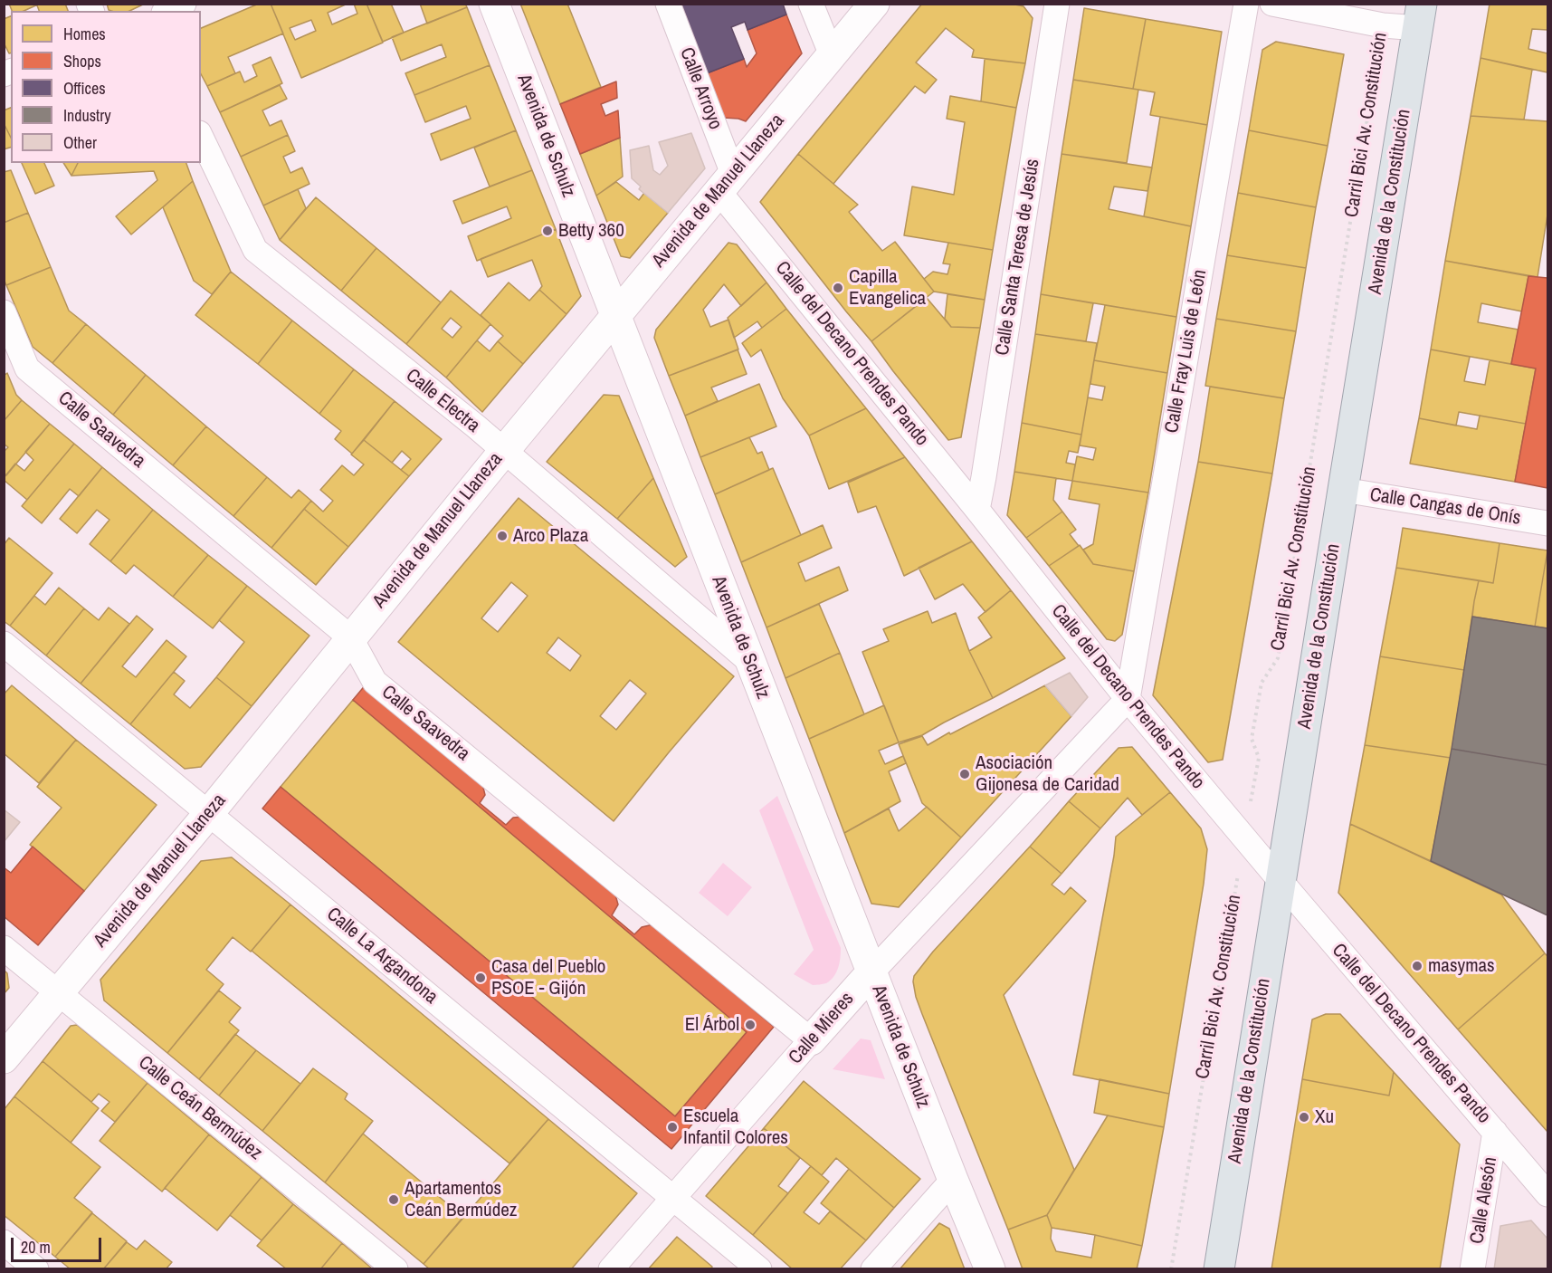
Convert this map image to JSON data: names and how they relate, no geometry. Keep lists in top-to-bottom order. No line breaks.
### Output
{"streets":{"main road":["Avenida de la Constitución"],"street":["Calle Arroyo","Avenida de Schulz","Avenida de Manuel Llaneza","Calle Santa Teresa de Jesús","Calle Fray Luis de León","Calle del Decano Prendes Pando","Calle Electra","Calle Saavedra","Calle Cangas de Onís","Calle La Argandona","Calle Mieres","Calle Ceán Bermúdez","Calle Alesón"],"path":["Carril Bici Av. Constitución"]},"crossings":[["Calle Arroyo","Avenida de Manuel Llaneza"],["Calle Arroyo","Calle del Decano Prendes Pando"],["Carril Bici Av. Constitución","Calle del Decano Prendes Pando"],["Avenida de Schulz","Avenida de Manuel Llaneza"],["Avenida de Schulz","Calle Electra"],["Avenida de Schulz","Calle Mieres"],["Avenida de Manuel Llaneza","Calle del Decano Prendes Pando"],["Avenida de Manuel Llaneza","Calle Electra"],["Avenida de Manuel Llaneza","Calle Saavedra"],["Avenida de Manuel Llaneza","Calle La Argandona"],["Avenida de Manuel Llaneza","Calle Ceán Bermúdez"],["Avenida de la Constitución","Calle del Decano Prendes Pando"],["Avenida de la Constitución","Calle Cangas de Onís"],["Calle Santa Teresa de Jesús","Calle del Decano Prendes Pando"],["Calle Fray Luis de León","Calle del Decano Prendes Pando"],["Calle Fray Luis de León","Calle Mieres"],["Calle del Decano Prendes Pando","Calle Mieres"],["Calle del Decano Prendes Pando","Calle Alesón"],["Calle Saavedra","Calle Mieres"],["Calle La Argandona","Calle Mieres"]],"places":["Betty 360","Capilla Evangelica","Arco Plaza","Asociación Gijonesa de Caridad","masymas","Casa del Pueblo PSOE - Gijón","El Árbol","Xu","Escuela Infantil Colores","Apartamentos Ceán Bermúdez"],"legend":["Homes","Shops","Offices","Industry","Other"],"scale_bar":"20 m"}
